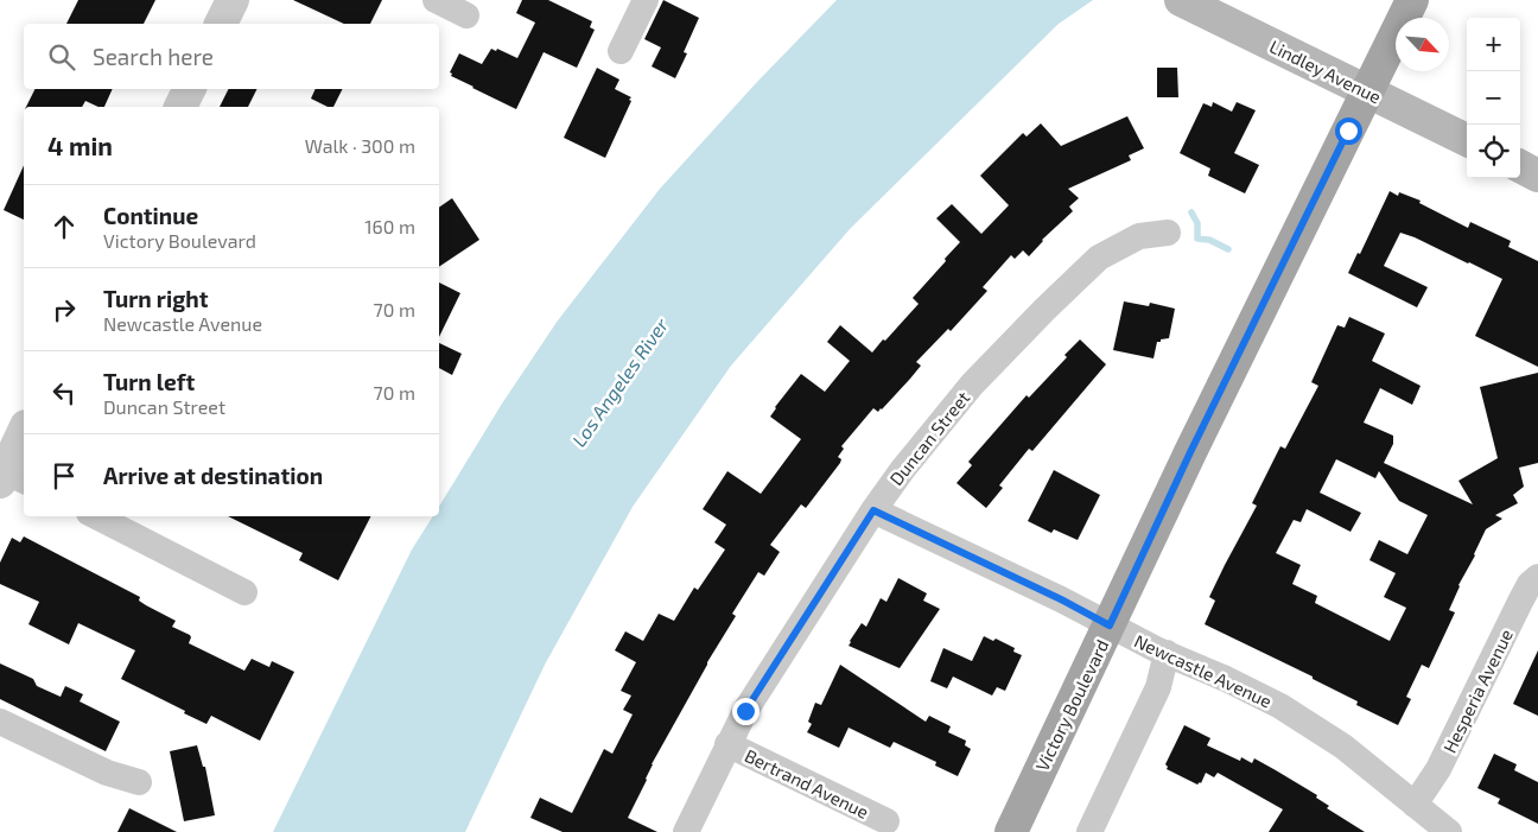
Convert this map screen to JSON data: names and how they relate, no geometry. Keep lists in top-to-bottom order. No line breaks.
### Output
{"streets":{"main road":["Lindley Avenue","Victory Boulevard"],"street":["Duncan Street","Newcastle Avenue","Hesperia Avenue","Bertrand Avenue"]},"crossings":[["Lindley Avenue","Victory Boulevard"],["Duncan Street","Newcastle Avenue"],["Duncan Street","Bertrand Avenue"],["Newcastle Avenue","Hesperia Avenue"],["Newcastle Avenue","Victory Boulevard"]],"water":["Los Angeles River"],"north":"bottom right","page":{"map_buttons":["+","−"],"search":"Search here","heading":["4 min","Walk · 300 m"],"list":[["Continue","Victory Boulevard","160 m"],["Turn right","Newcastle Avenue","70 m"],["Turn left","Duncan Street","70 m"],"Arrive at destination"]}}
